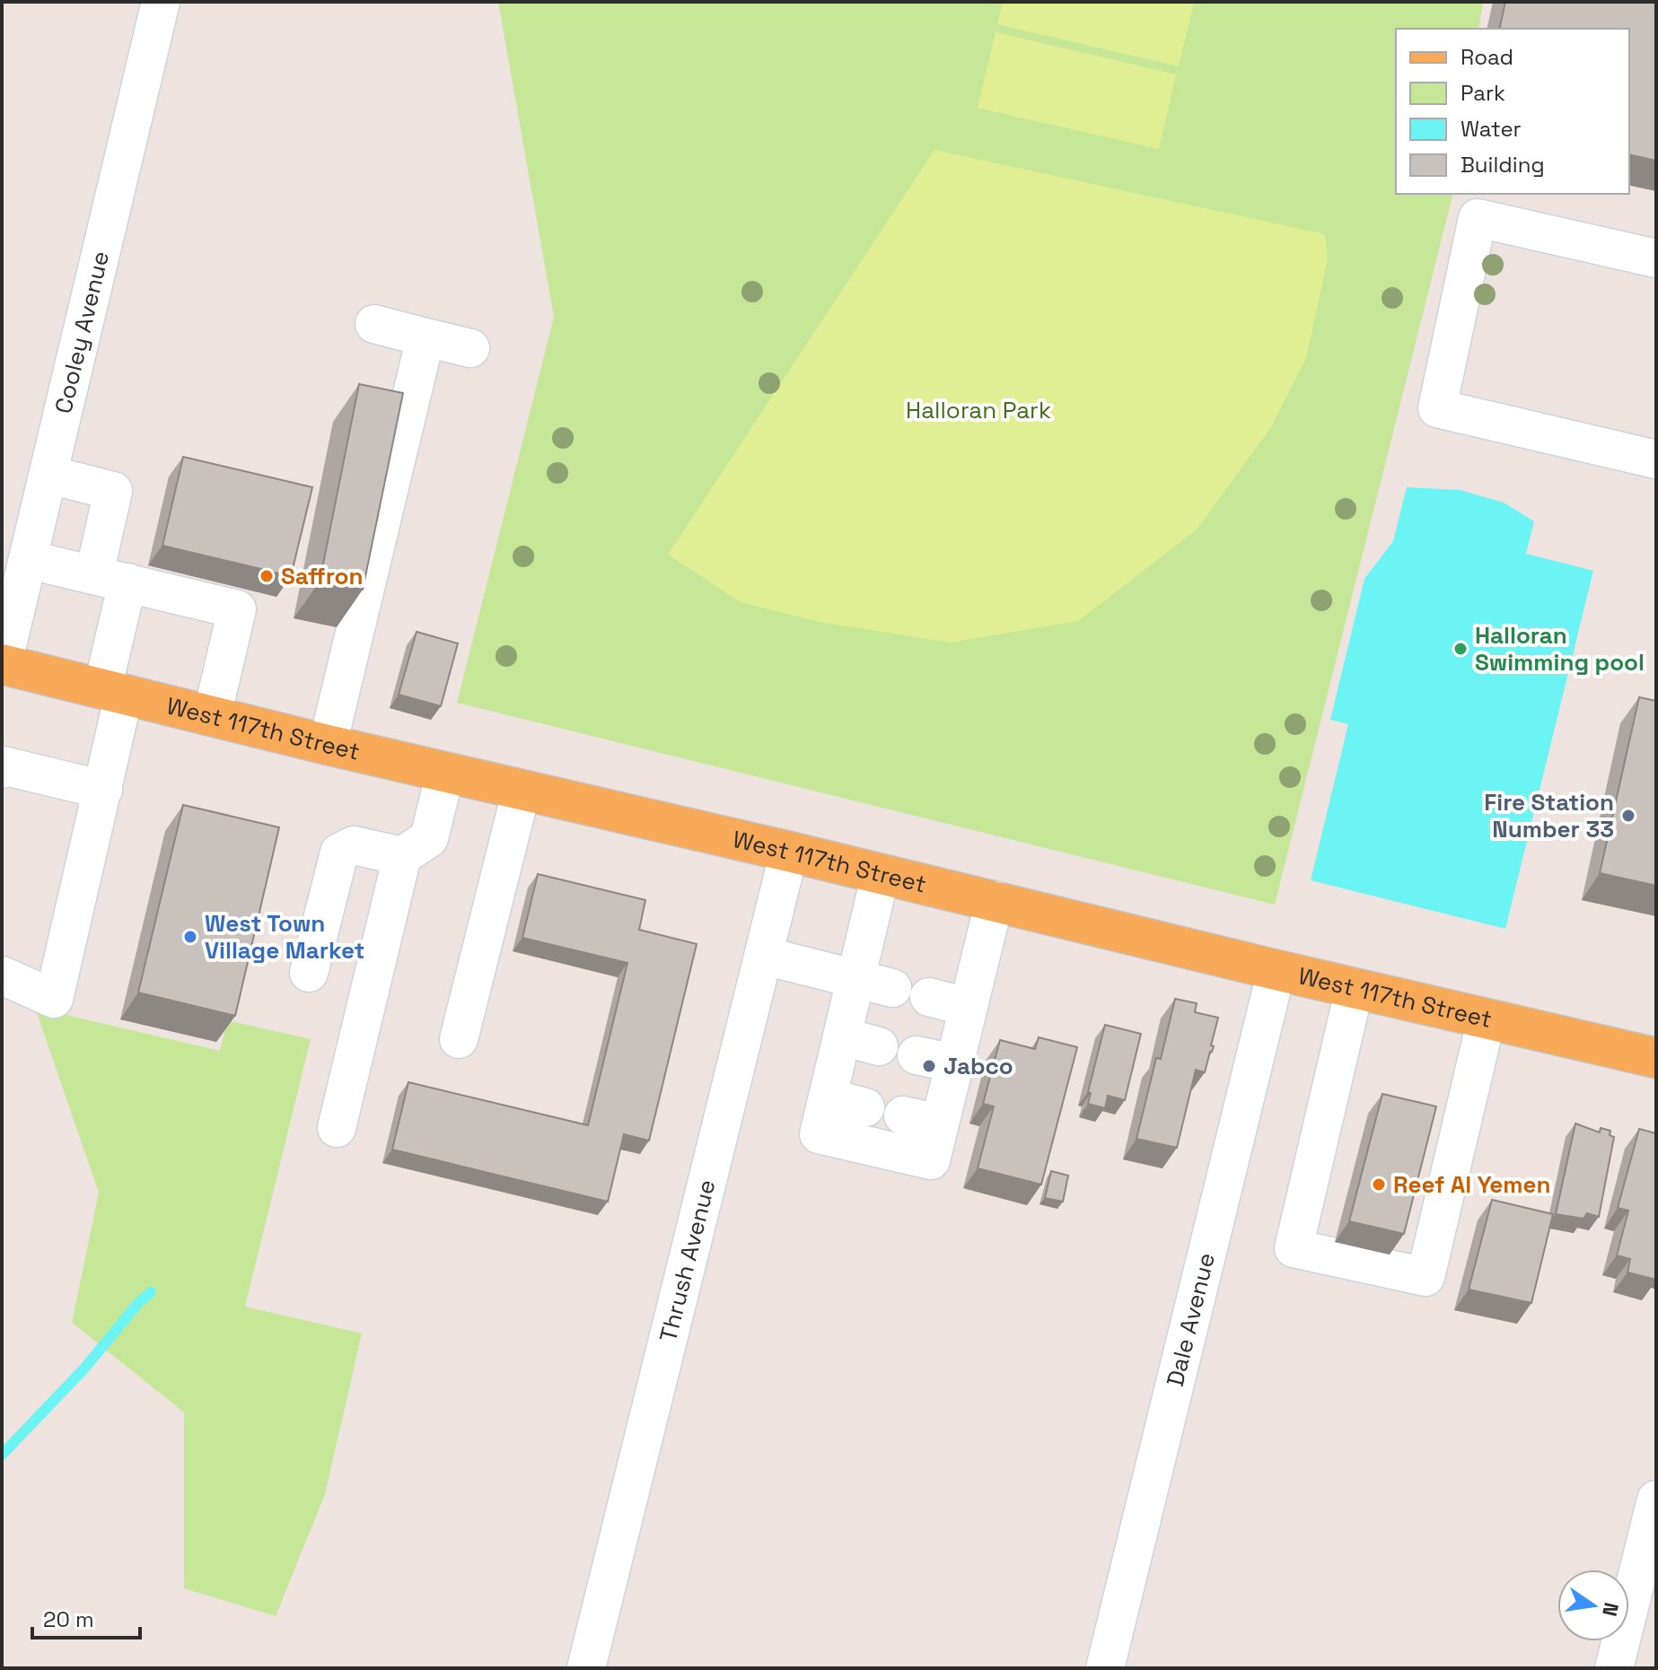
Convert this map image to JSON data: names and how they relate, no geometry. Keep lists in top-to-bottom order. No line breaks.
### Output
{"streets":{"main road":["West 117th Street"],"street":["Cooley Avenue","Thrush Avenue","Dale Avenue"]},"crossings":[["Cooley Avenue","West 117th Street"],["West 117th Street","Thrush Avenue"],["West 117th Street","Dale Avenue"]],"parks":["Halloran Park"],"places":["Saffron","Halloran Swimming pool","Fire Station Number 33","West Town Village Market","Jabco","Reef Al Yemen"],"legend":["Road","Park","Water","Building"],"scale_bar":"20 m","north":"right"}
